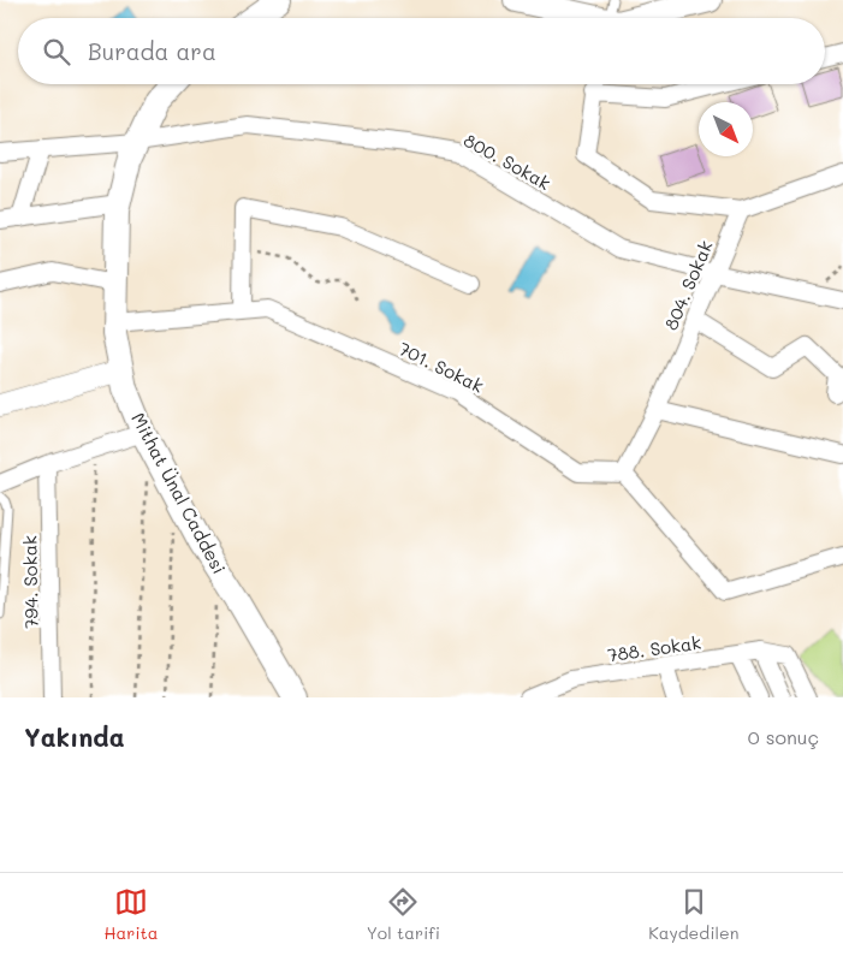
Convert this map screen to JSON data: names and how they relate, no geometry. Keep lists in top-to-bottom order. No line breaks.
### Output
{"streets":{"main road":["Mithat Ünal Caddesi"],"street":["800. Sokak","804. Sokak","701. Sokak","794. Sokak","788. Sokak"]},"crossings":[["800. Sokak","804. Sokak"],["800. Sokak","Mithat Ünal Caddesi"],["804. Sokak","701. Sokak"],["701. Sokak","Mithat Ünal Caddesi"]],"north":"bottom right","page":{"search":"Burada ara","heading":["Yakında","0 sonuç"],"nav":["Harita","Yol tarifi","Kaydedilen"]}}
